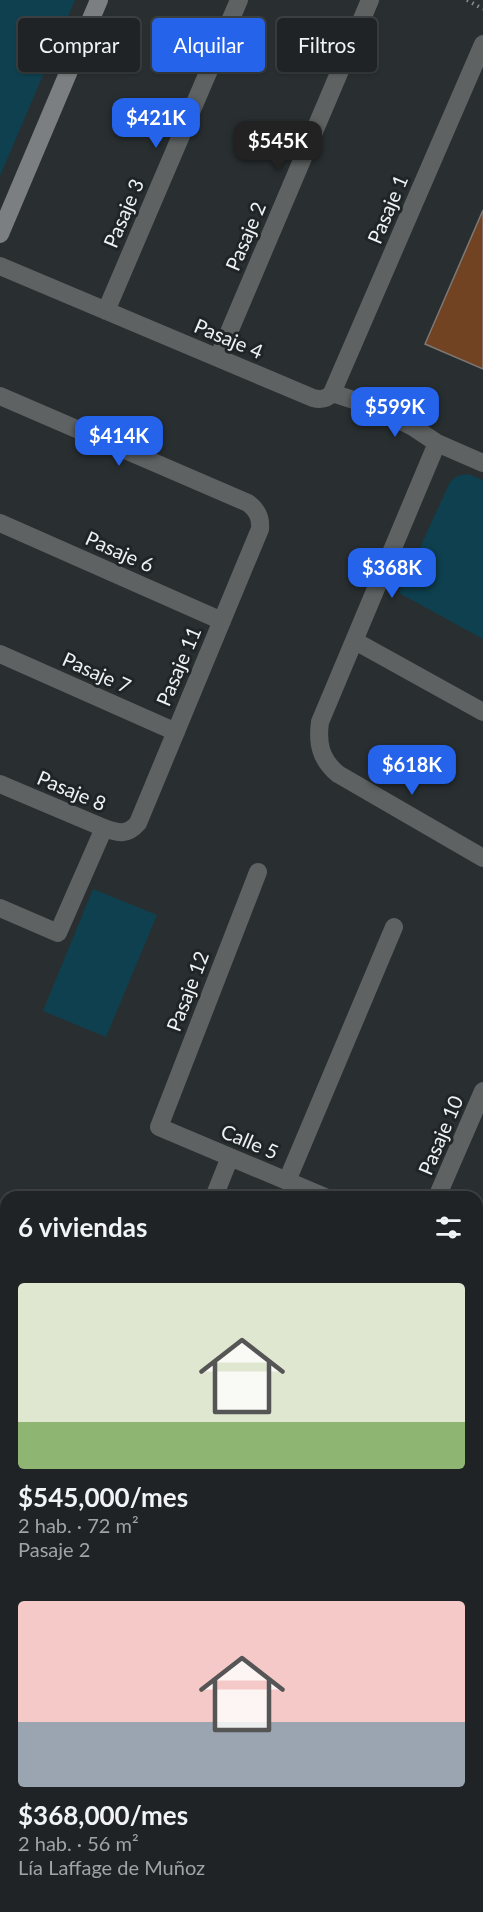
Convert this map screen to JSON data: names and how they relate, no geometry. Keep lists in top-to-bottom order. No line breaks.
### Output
{"streets":{"street":["Pasaje 1","Pasaje 3","Pasaje 2","Pasaje 4","Pasaje 6","Pasaje 11","Pasaje 7","Pasaje 8","Pasaje 12","Pasaje 10","Calle 5"]},"crossings":[["Pasaje 1","Pasaje 4"],["Pasaje 3","Pasaje 4"],["Pasaje 2","Pasaje 4"],["Pasaje 6","Pasaje 11"],["Pasaje 11","Pasaje 7"],["Pasaje 11","Pasaje 8"],["Pasaje 12","Calle 5"]],"page":{"chip":["Comprar","Alquilar","Filtros"],"price":["$421K","$545K","$599K","$414K","$368K","$618K"],"heading":"6 viviendas","list":[{"name":"$545,000/mes","note":"2 hab. · 72 m² · Pasaje 2"},{"name":"$368,000/mes","note":"2 hab. · 56 m² · Lía Laffage de Muñoz"}]}}
